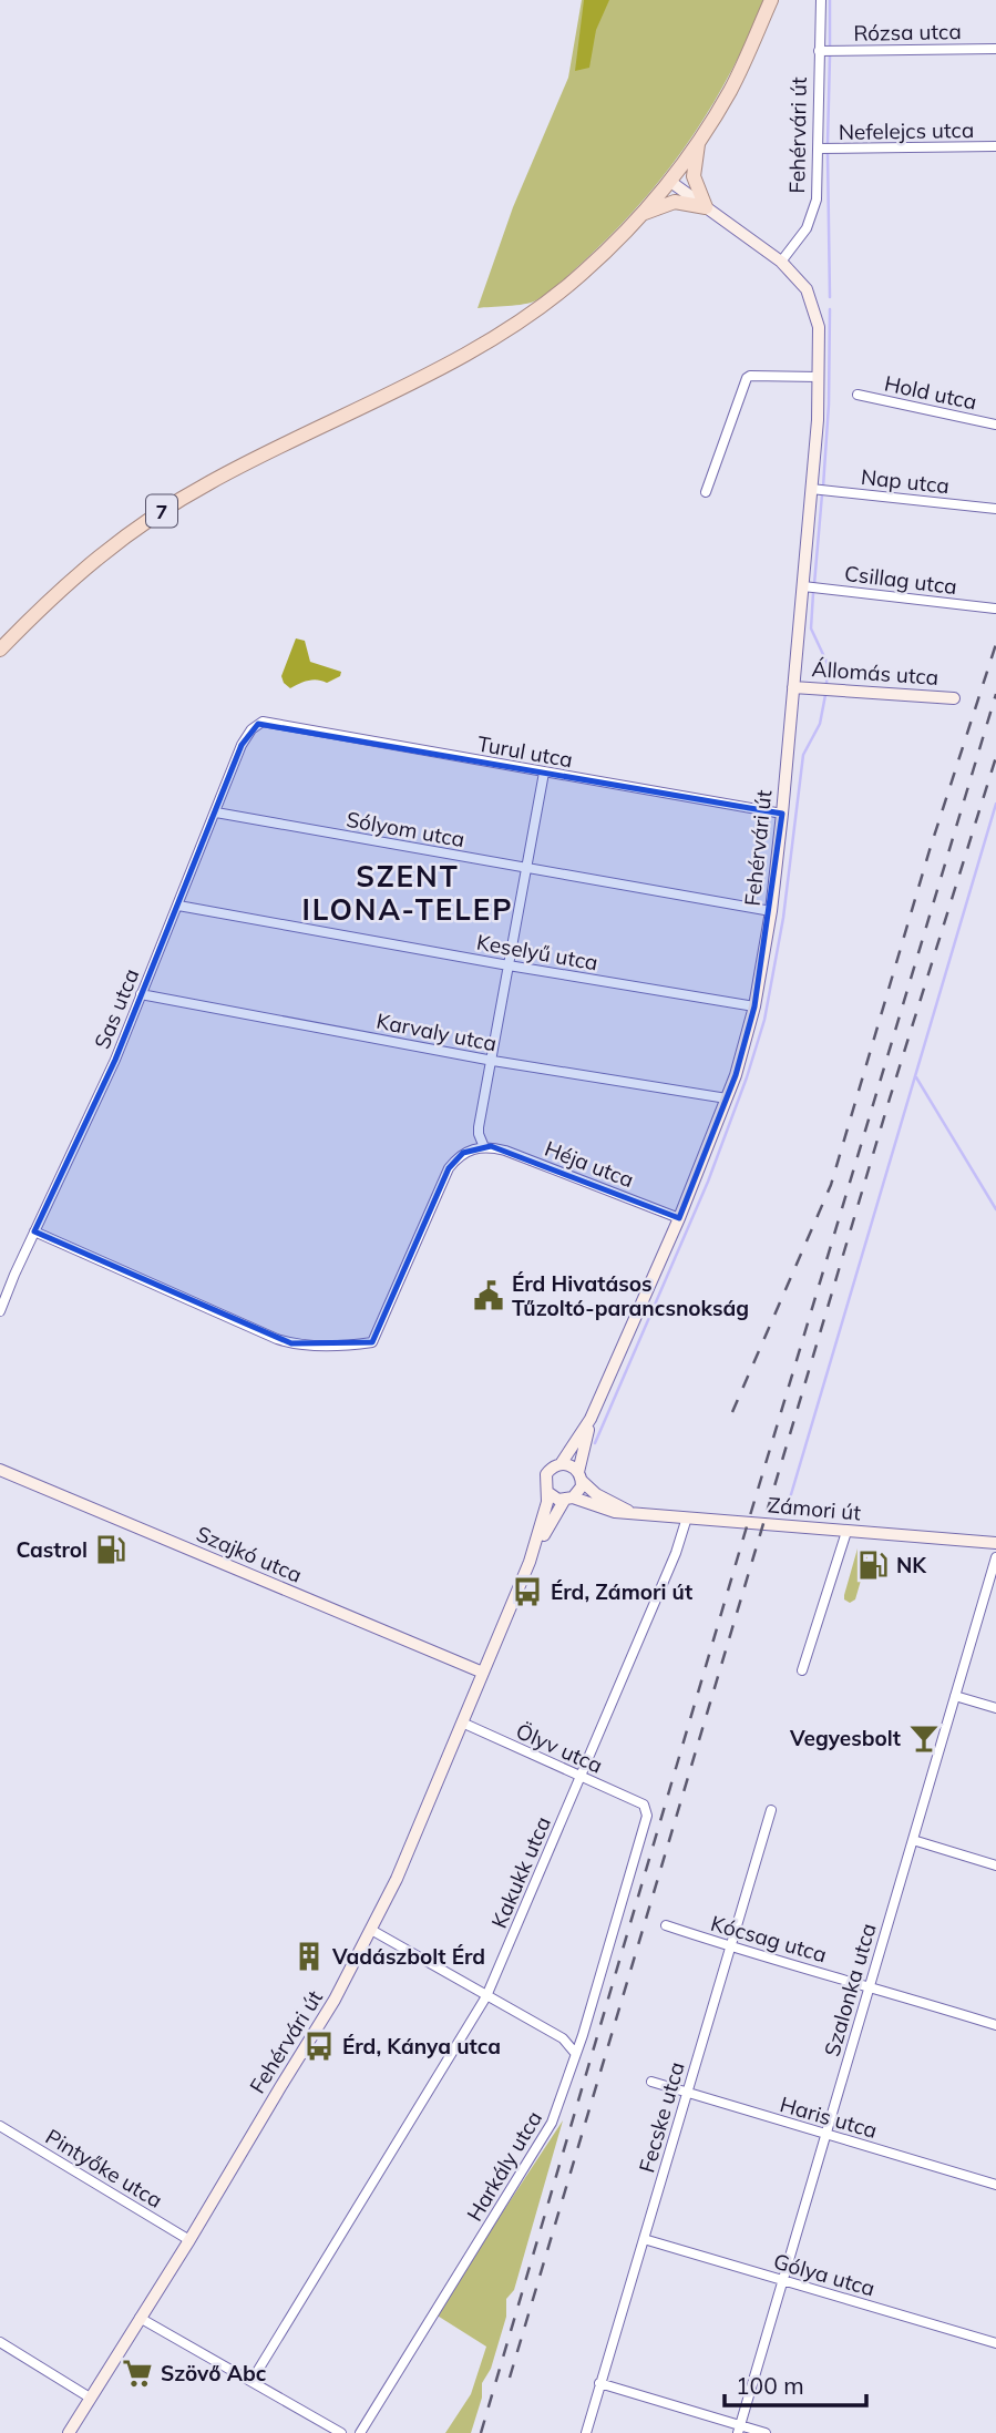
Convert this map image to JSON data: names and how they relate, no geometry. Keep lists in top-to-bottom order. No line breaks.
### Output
{"streets":{"main road":["Fehérvári út","7","Állomás utca","Zámori út","Szajkó utca"],"street":["Rózsa utca","Nefelejcs utca","Hold utca","Nap utca","Csillag utca","Turul utca","Sólyom utca","Keselyű utca","Sas utca","Karvaly utca","Héja utca","Ölyv utca","Kakukk utca","Kócsag utca","Szalonka utca","Fecske utca","Haris utca","Harkály utca","Pintyőke utca","Gólya utca"]},"crossings":[["Rózsa utca","Fehérvári út"],["Nefelejcs utca","Fehérvári út"],["Fehérvári út","Nap utca"],["Fehérvári út","7"],["Fehérvári út","Csillag utca"],["Fehérvári út","Állomás utca"],["Fehérvári út","Turul utca"],["Fehérvári út","Sólyom utca"],["Fehérvári út","Keselyű utca"],["Fehérvári út","Karvaly utca"],["Fehérvári út","Héja utca"],["Fehérvári út","Zámori út"],["Fehérvári út","Szajkó utca"],["Fehérvári út","Ölyv utca"],["Fehérvári út","Pintyőke utca"],["Turul utca","Sas utca"],["Sólyom utca","Sas utca"],["Keselyű utca","Sas utca"],["Sas utca","Karvaly utca"],["Zámori út","Kakukk utca"],["Ölyv utca","Kakukk utca"],["Ölyv utca","Harkály utca"],["Kócsag utca","Szalonka utca"],["Kócsag utca","Fecske utca"],["Szalonka utca","Haris utca"],["Szalonka utca","Gólya utca"],["Fecske utca","Haris utca"],["Fecske utca","Gólya utca"]],"districts":["SZENT ILONA-TELEP"],"places":{"public building":["Érd Hivatásos Tűzoltó-parancsnokság"],"fuel station":["Castrol","NK"],"bus stop":["Érd, Zámori út","Érd, Kánya utca"],"bar":["Vegyesbolt"],"building":["Vadászbolt Érd"],"supermarket":["Szövő Abc"]},"scale_bar":"100 m"}
